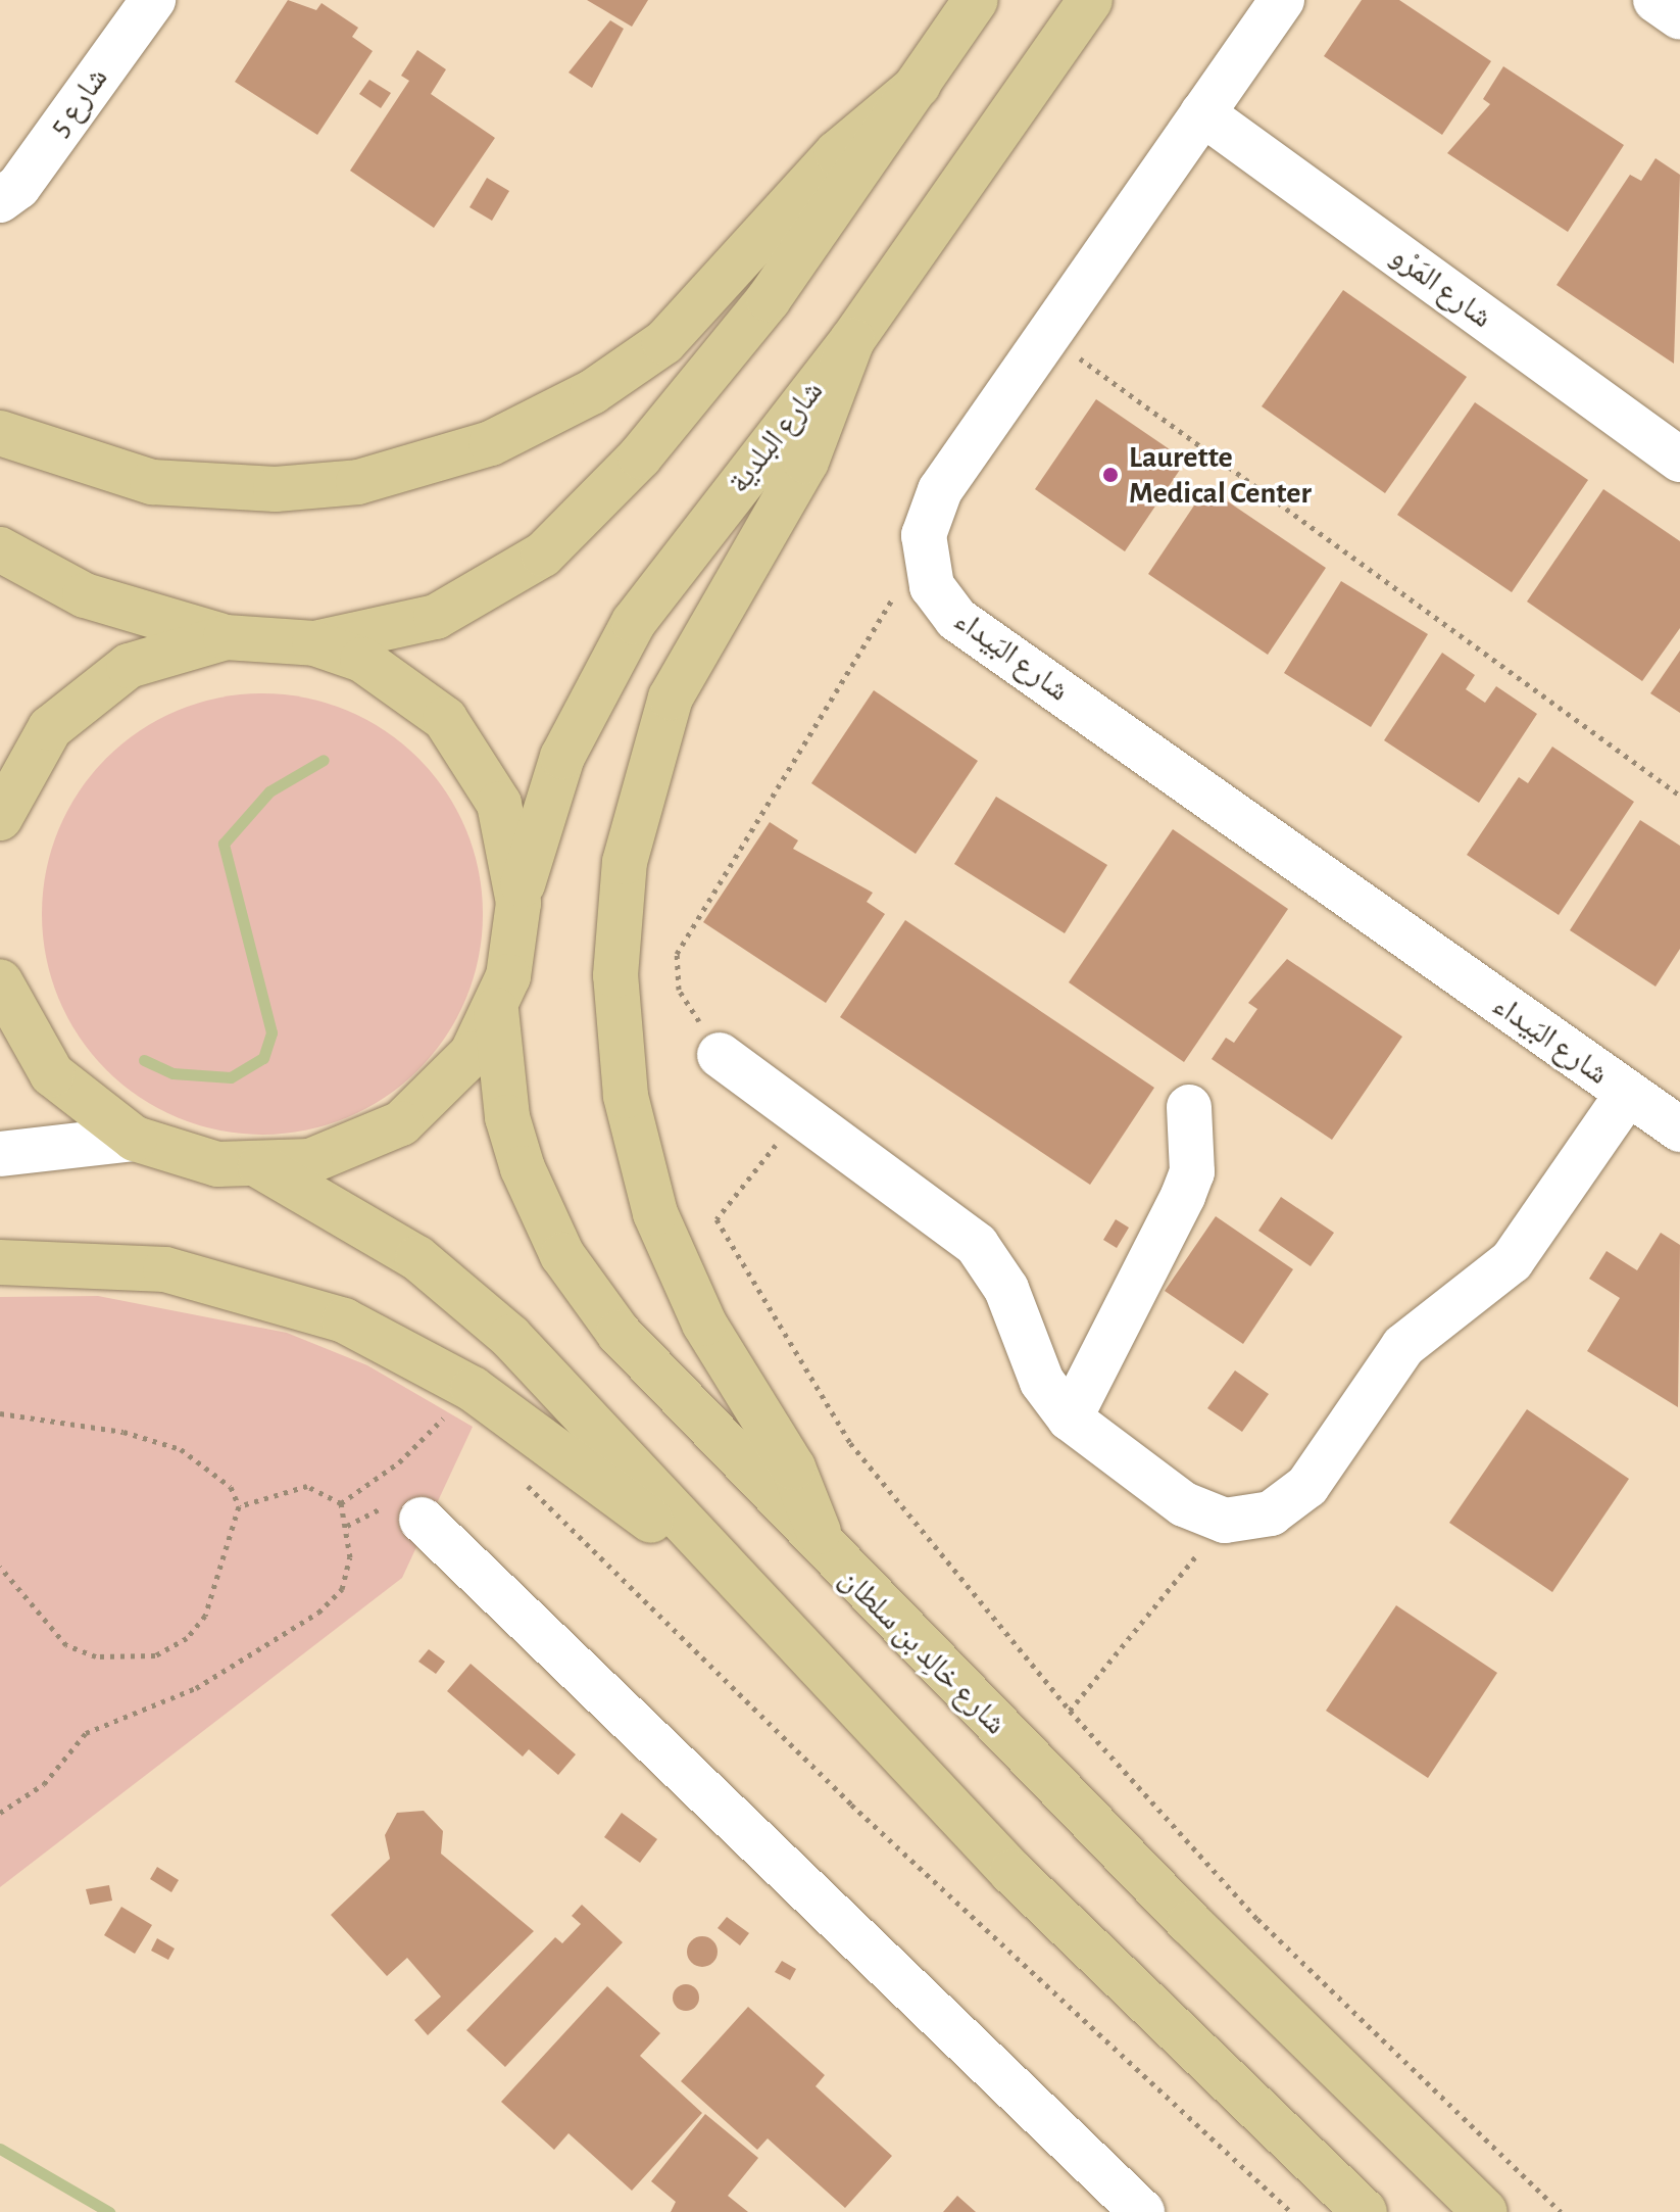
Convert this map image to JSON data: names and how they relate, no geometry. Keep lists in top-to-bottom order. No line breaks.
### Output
{"streets":{"main road":["شارع البلدية","شارع خالِد بن سلطان"],"street":["شارع 5","شارع المَرْو","شارع البَيداء"]},"crossings":[["شارع البلدية","شارع خالِد بن سلطان"]],"places":["Laurette Medical Center"]}
